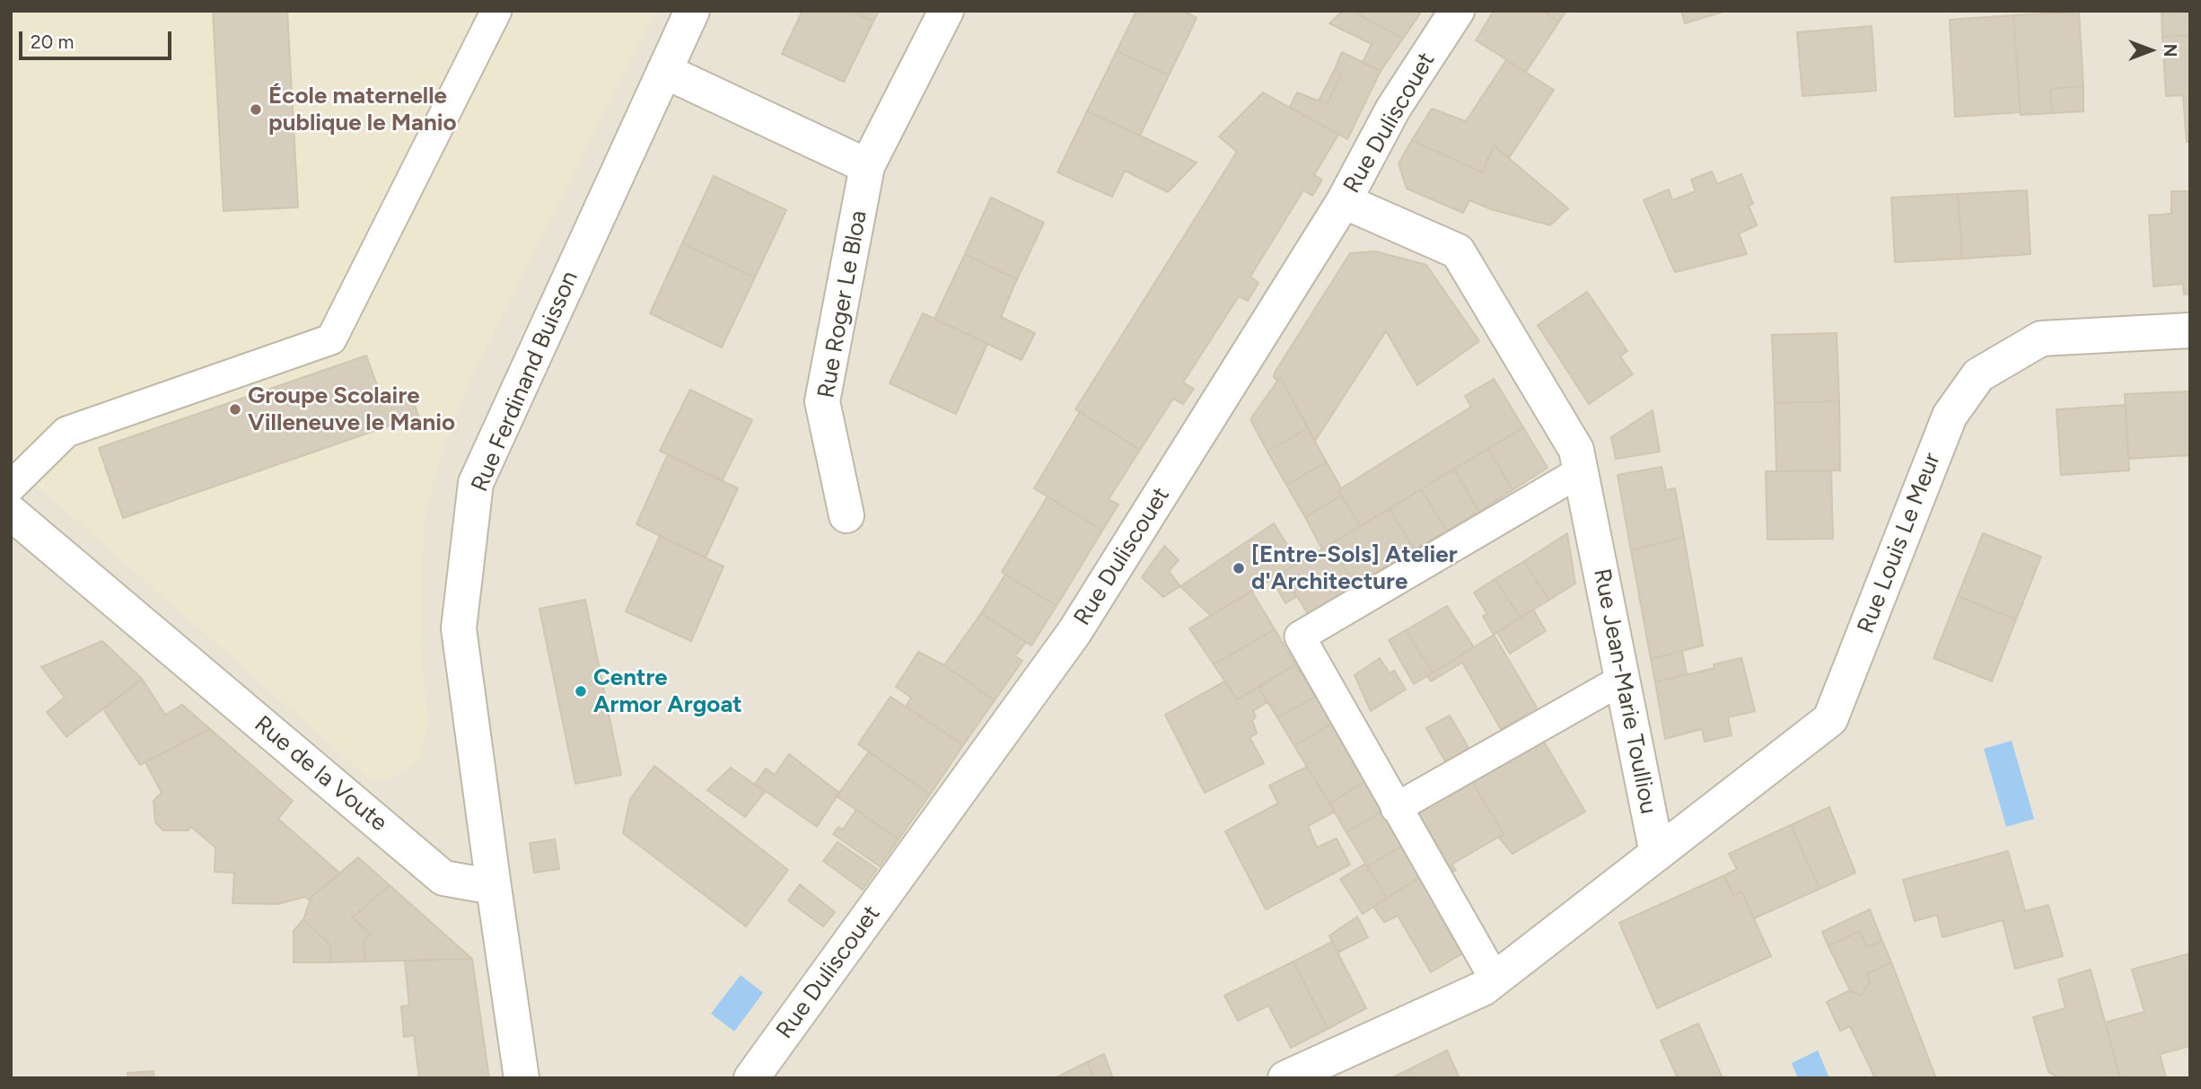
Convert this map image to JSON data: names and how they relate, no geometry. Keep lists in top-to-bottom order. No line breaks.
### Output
{"streets":{"street":["Rue Duliscouet","Rue Roger Le Bloa","Rue Ferdinand Buisson","Rue Louis Le Meur","Rue Jean-Marie Toulliou","Rue de la Voute"]},"crossings":[["Rue Duliscouet","Rue Jean-Marie Toulliou"],["Rue Ferdinand Buisson","Rue de la Voute"],["Rue Louis Le Meur","Rue Jean-Marie Toulliou"]],"places":["École maternelle publique le Manio","Groupe Scolaire Villeneuve le Manio","[Entre-Sols] Atelier d'Architecture","Centre Armor Argoat"],"scale_bar":"20 m","north":"right"}
